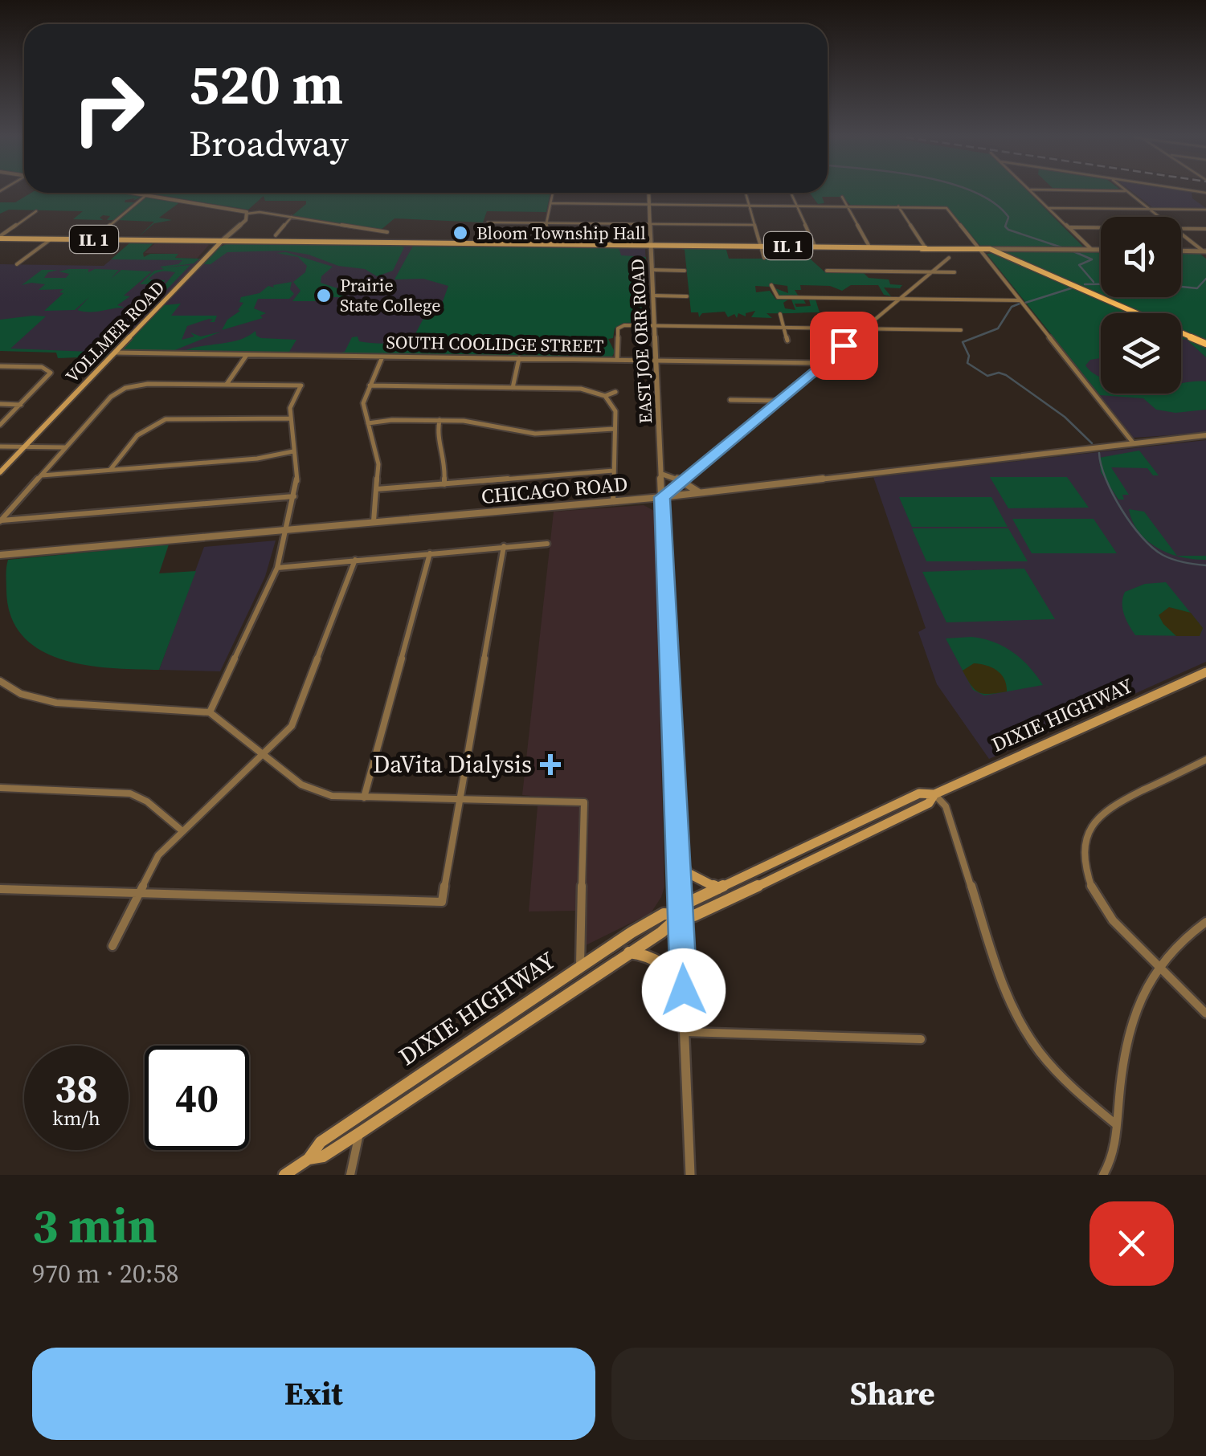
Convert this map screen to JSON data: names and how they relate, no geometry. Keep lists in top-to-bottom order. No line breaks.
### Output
{"streets":{"main road":["IL 1","VOLLMER ROAD","DIXIE HIGHWAY"],"street":["EAST JOE ORR ROAD","SOUTH COOLIDGE STREET","CHICAGO ROAD"]},"crossings":[["IL 1","VOLLMER ROAD"],["IL 1","EAST JOE ORR ROAD"],["VOLLMER ROAD","SOUTH COOLIDGE STREET"],["EAST JOE ORR ROAD","SOUTH COOLIDGE STREET"],["EAST JOE ORR ROAD","CHICAGO ROAD"],["EAST JOE ORR ROAD","DIXIE HIGHWAY"]],"places":{"other":["Bloom Township Hall","Prairie State College"],"health":["DaVita Dialysis"]},"page":{"turn":["520 m","Broadway"],"speed":"38 km/h","limit":"40","heading":["3 min","970 m · 20:58"],"buttons":["Exit","Share"]}}
